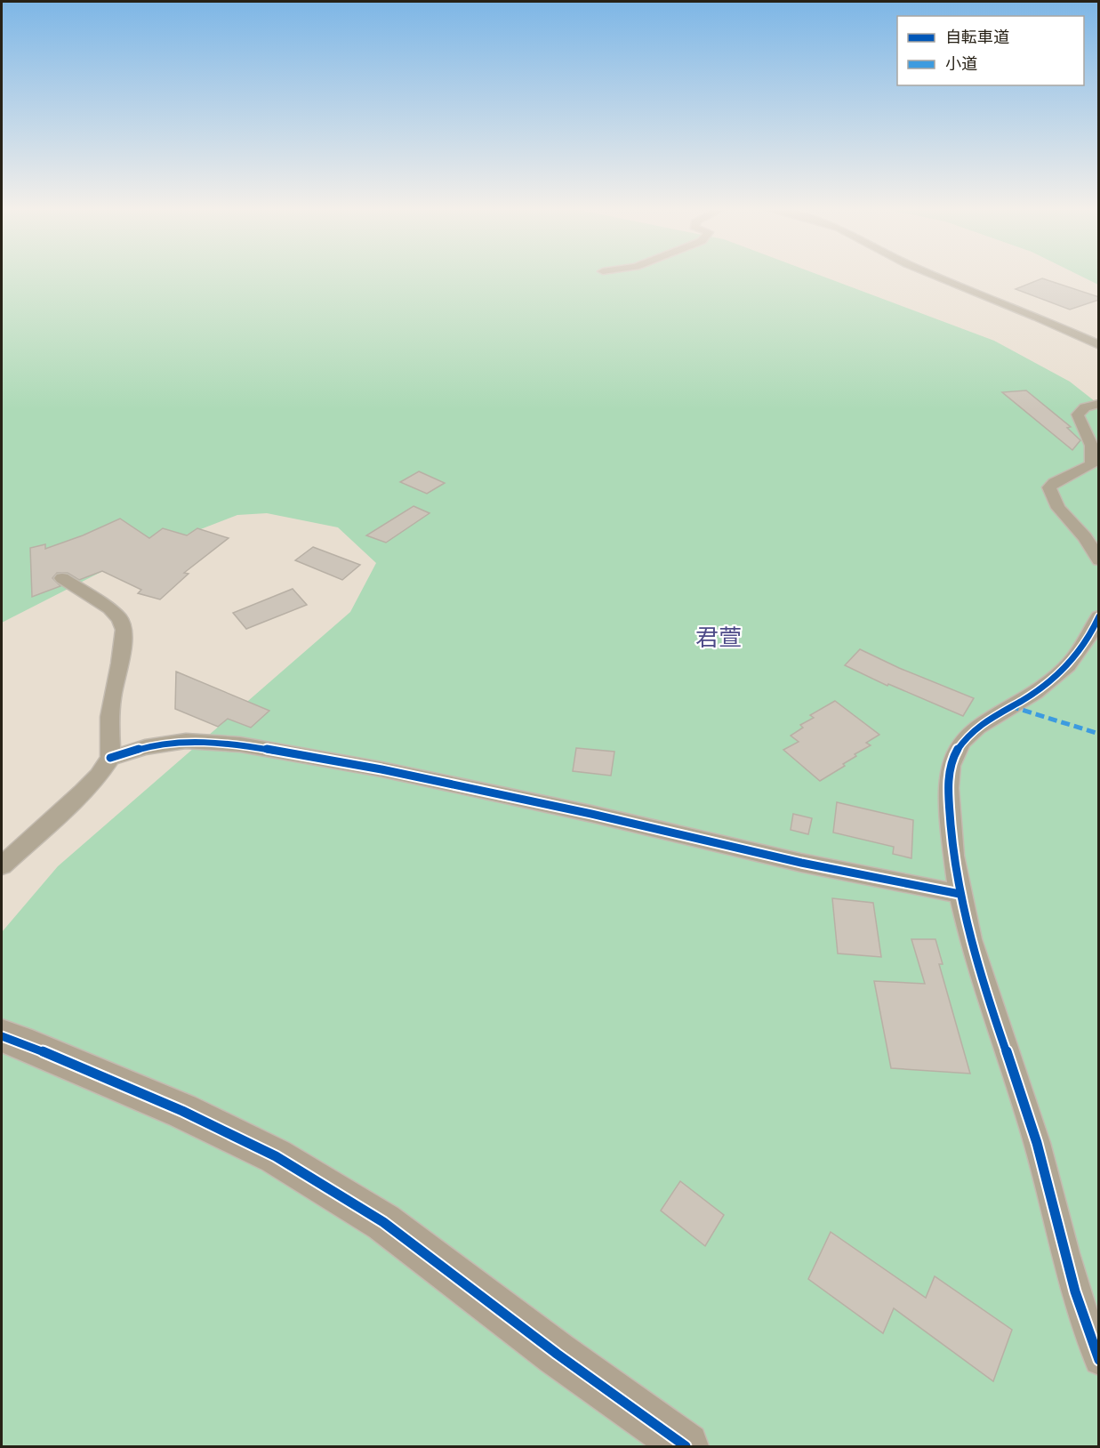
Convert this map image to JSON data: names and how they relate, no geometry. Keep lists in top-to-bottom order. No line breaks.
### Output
{"districts":["君萱"],"legend":["自転車道","小道"]}
